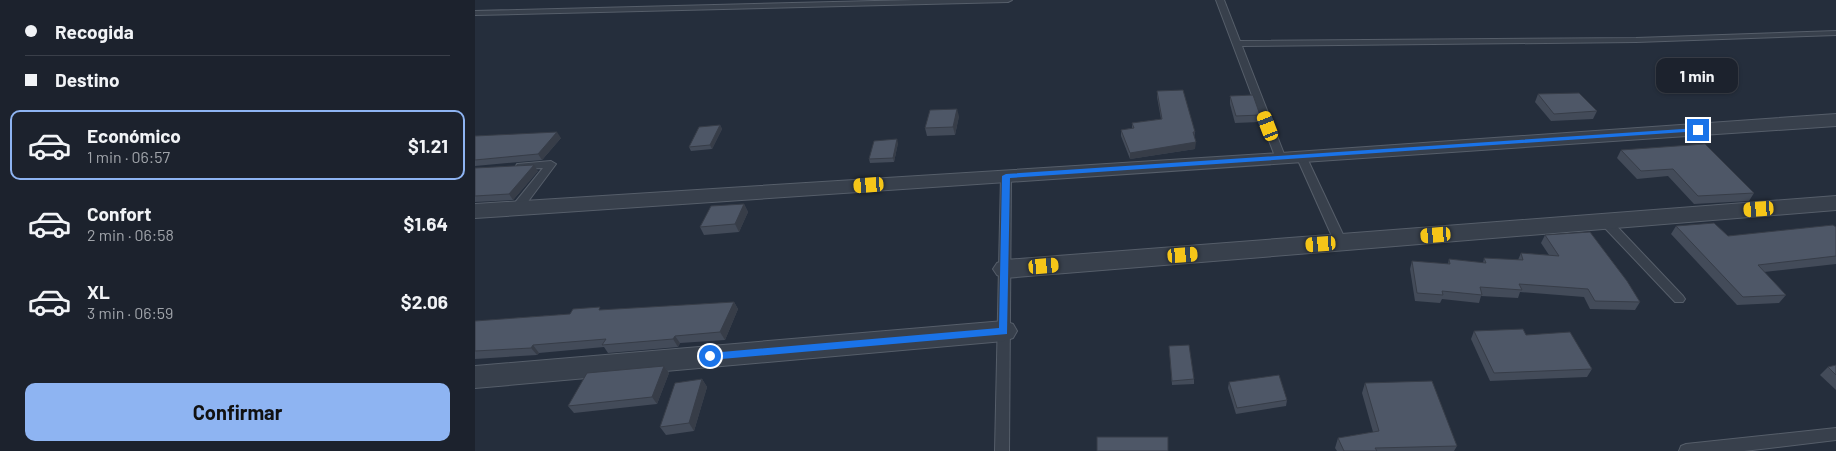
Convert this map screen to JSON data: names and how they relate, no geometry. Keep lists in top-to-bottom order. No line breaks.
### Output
{"page":{"banner":["Recogida","Destino"],"bubble":"1 min","list":[{"name":"Económico","note":"1 min · 06:57","value":"$1.21"},{"name":"Confort","note":"2 min · 06:58","value":"$1.64"},{"name":"XL","note":"3 min · 06:59","value":"$2.06"}],"buttons":"Confirmar"}}
